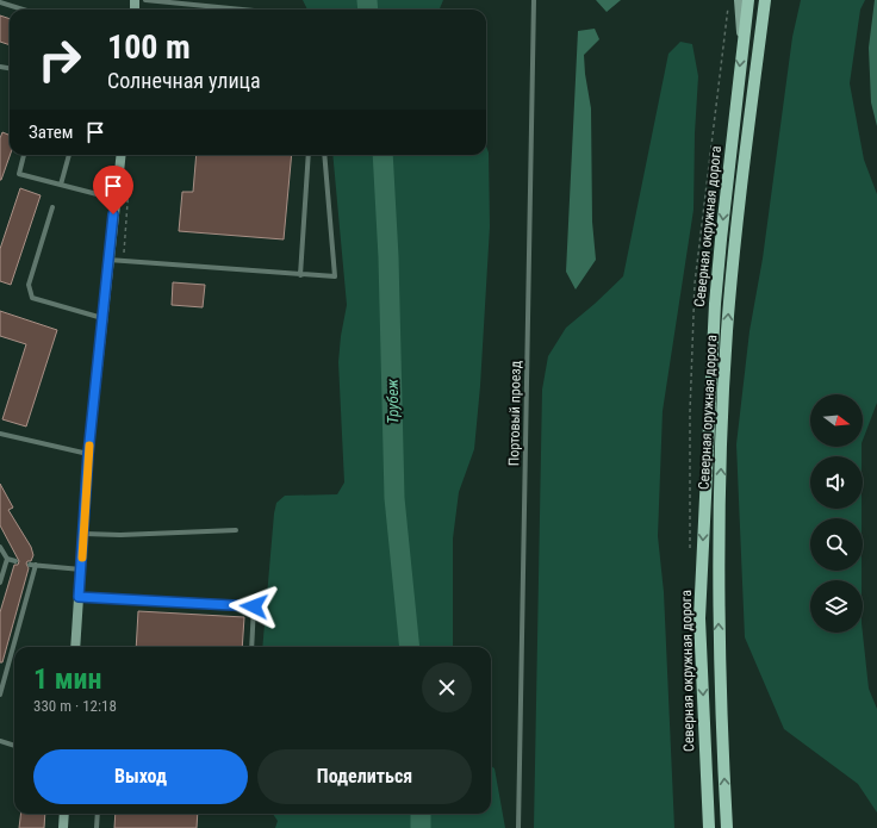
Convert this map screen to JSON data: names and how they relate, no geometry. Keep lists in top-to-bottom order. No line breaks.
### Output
{"streets":{"main road":["Северная окружная дорога","Северная оружная дорога"],"lane":["Портовый проезд"]},"one_way":["Северная окружная дорога","Северная оружная дорога"],"water":["Трубеж"],"north":"right","page":{"turn":["100 m","Солнечная улица"],"then":"Затем","heading":["1 мин","330 m · 12:18"],"buttons":["Выход","Поделиться"]}}
